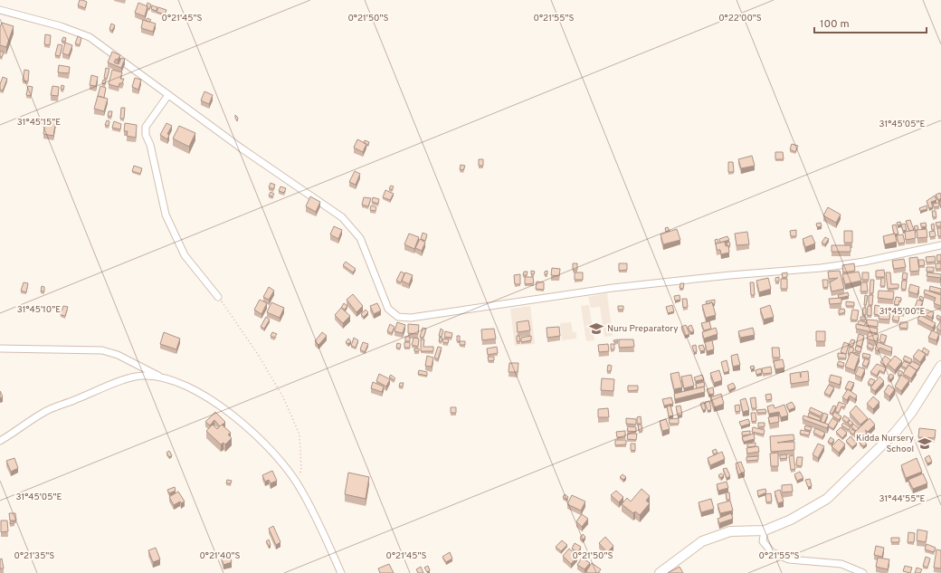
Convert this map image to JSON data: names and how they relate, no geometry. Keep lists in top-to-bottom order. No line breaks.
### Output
{"places":{"school or university":["Nuru Preparatory","Kidda Nursery School"]},"scale_bar":"100 m","coordinates":["0°21'50\"S","0°22'00\"S","0°21'45\"S","0°21'55\"S","31°45'15\"E","31°45'05\"E","31°45'10\"E","31°45'00\"E","31°44'55\"E","0°21'35\"S","0°21'40\"S"]}
